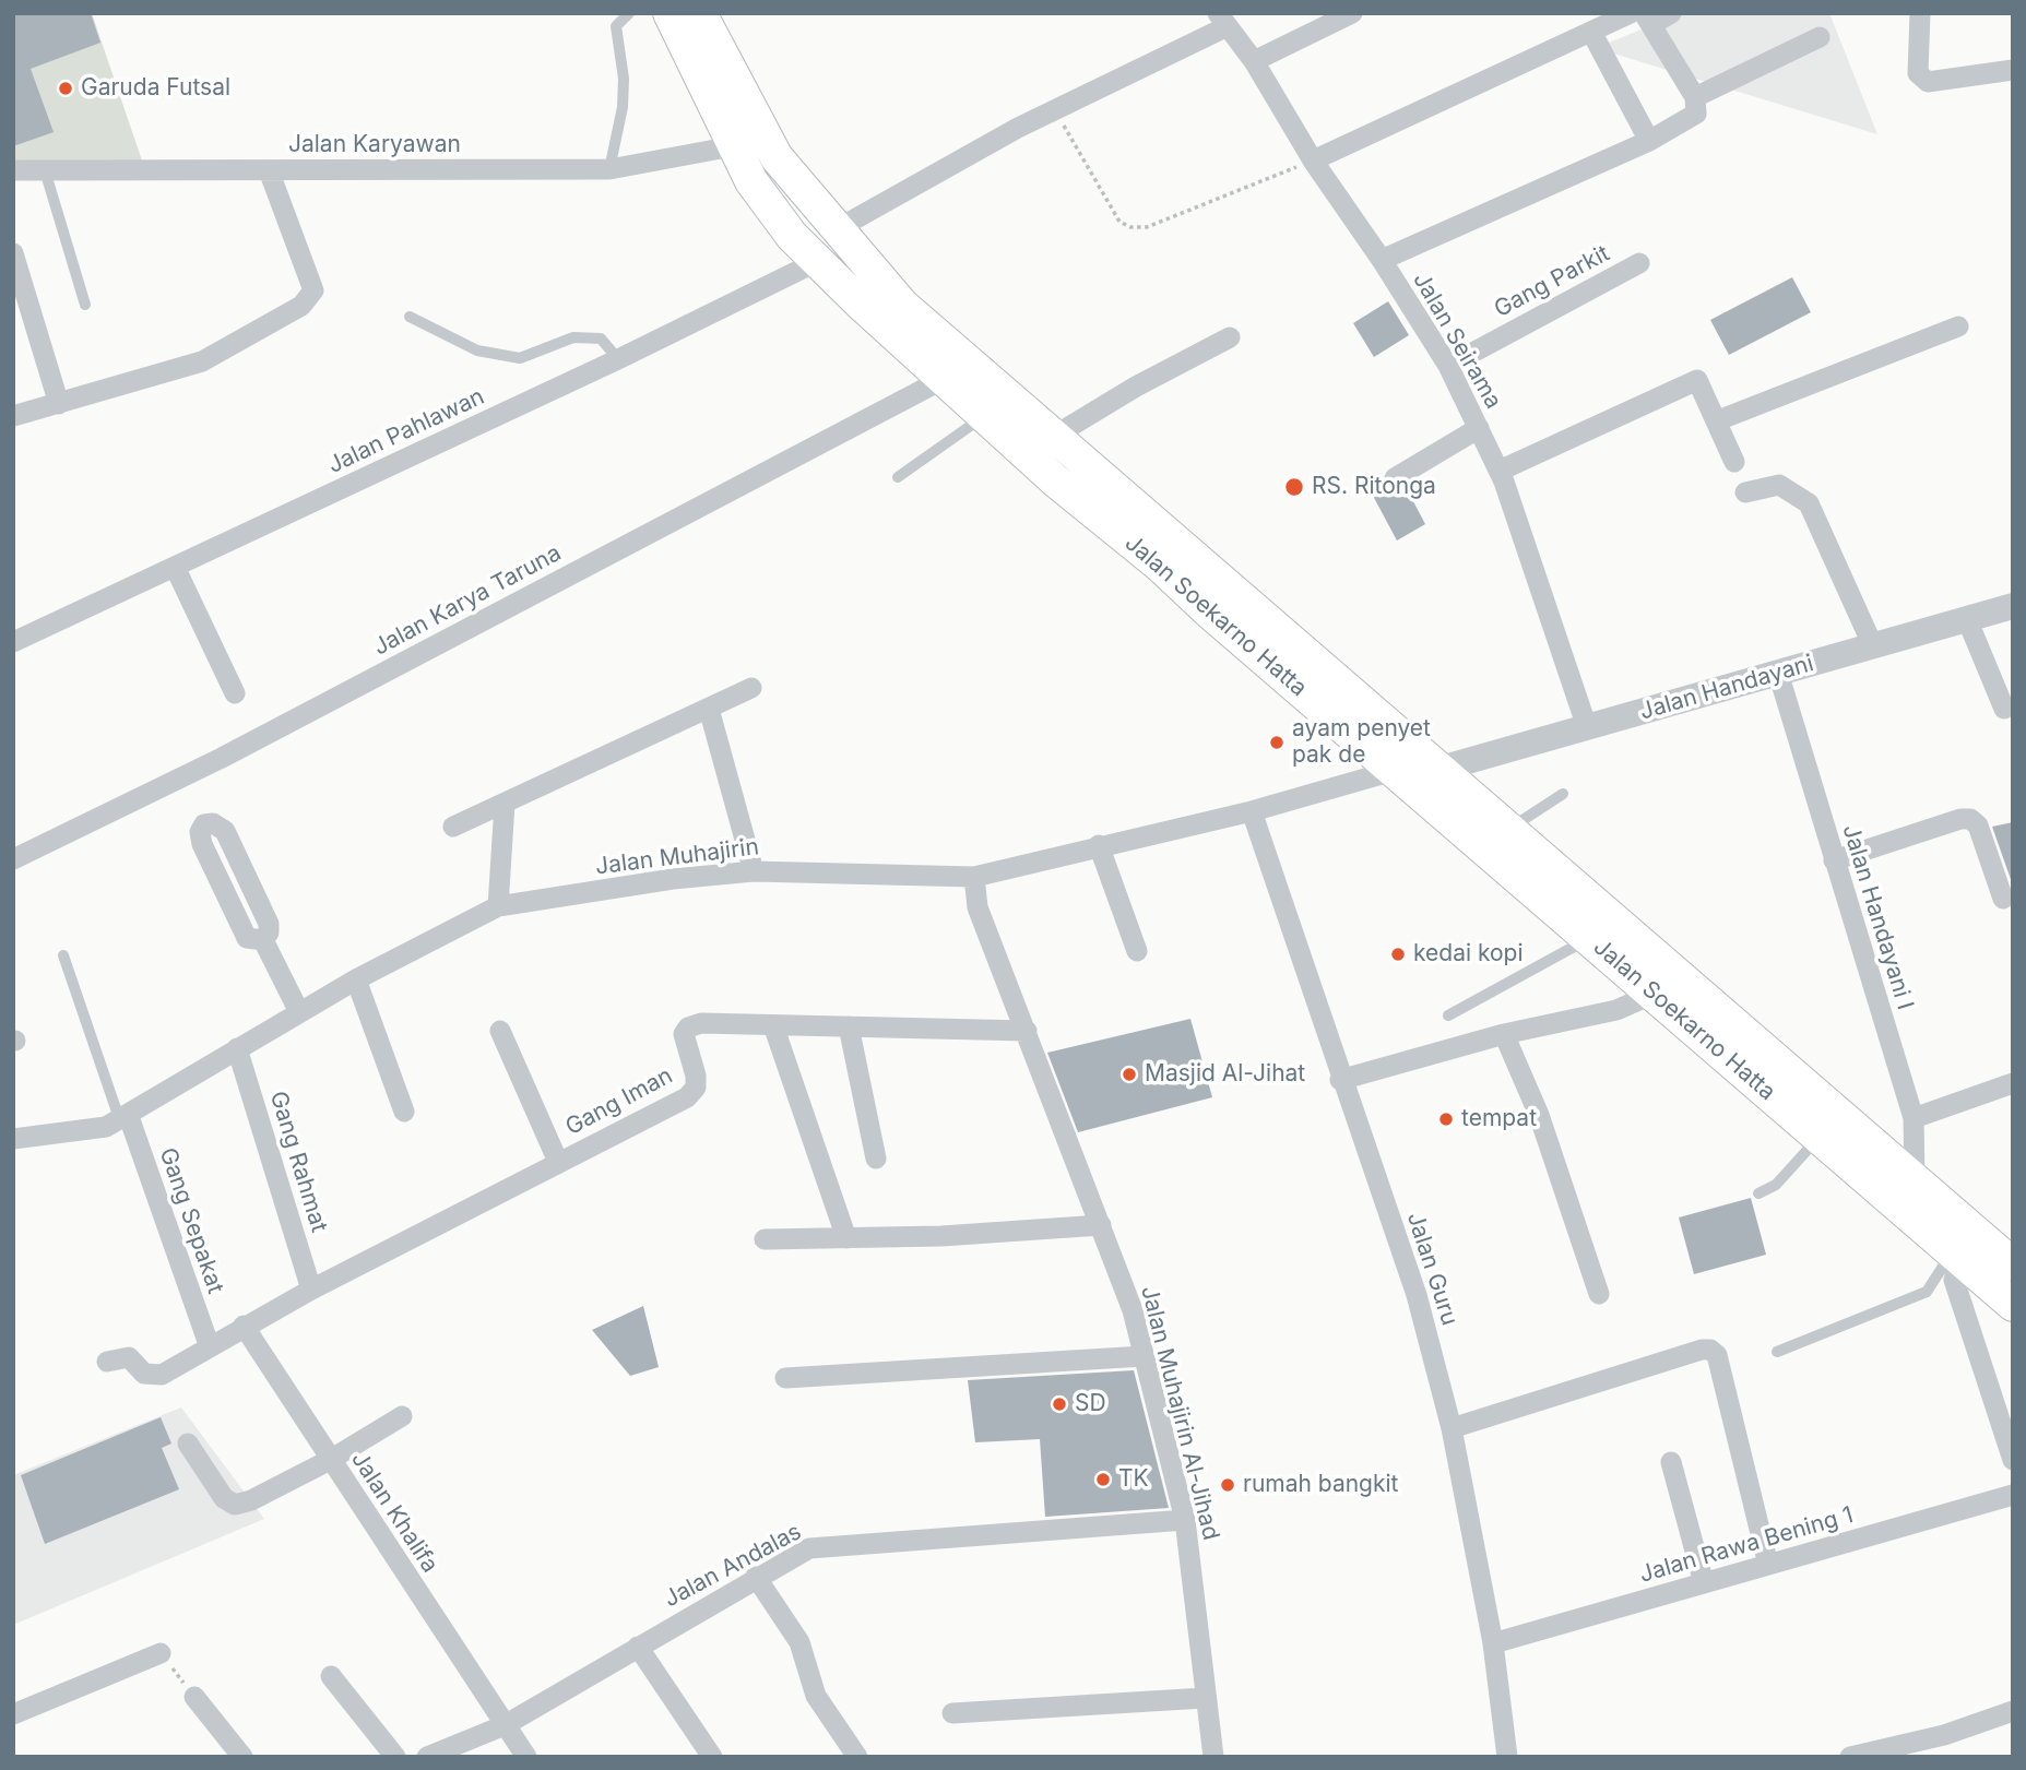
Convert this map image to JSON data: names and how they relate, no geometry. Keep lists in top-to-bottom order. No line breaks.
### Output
{"streets":{"main road":["Jalan Soekarno Hatta"],"street":["Jalan Karyawan","Gang Parkit","Jalan Seirama","Jalan Pahlawan","Jalan Karya Taruna","Jalan Handayani","Jalan Muhajirin","Jalan Handayani I","Gang Iman","Gang Rahmat","Gang Sepakat","Jalan Guru","Jalan Muhajirin Al-Jihad","Jalan Khalifa","Jalan Rawa Bening 1","Jalan Andalas"]},"crossings":[["Jalan Karyawan","Jalan Soekarno Hatta"],["Gang Parkit","Jalan Seirama"],["Jalan Seirama","Jalan Handayani"],["Jalan Pahlawan","Jalan Soekarno Hatta"],["Jalan Karya Taruna","Jalan Soekarno Hatta"],["Jalan Soekarno Hatta","Jalan Handayani"],["Jalan Soekarno Hatta","Jalan Muhajirin"],["Jalan Soekarno Hatta","Jalan Handayani I"],["Jalan Handayani","Jalan Handayani I"],["Jalan Muhajirin","Gang Rahmat"],["Jalan Muhajirin","Gang Sepakat"],["Jalan Muhajirin","Jalan Guru"],["Jalan Muhajirin","Jalan Muhajirin Al-Jihad"],["Gang Iman","Gang Rahmat"],["Gang Iman","Gang Sepakat"],["Gang Iman","Jalan Muhajirin Al-Jihad"],["Gang Iman","Jalan Khalifa"],["Jalan Guru","Jalan Rawa Bening 1"],["Jalan Muhajirin Al-Jihad","Jalan Andalas"],["Jalan Khalifa","Jalan Andalas"]],"places":["Garuda Futsal","RS. Ritonga","ayam penyet pak de","kedai kopi","Masjid Al-Jihat","tempat","SD","TK","rumah bangkit"]}
